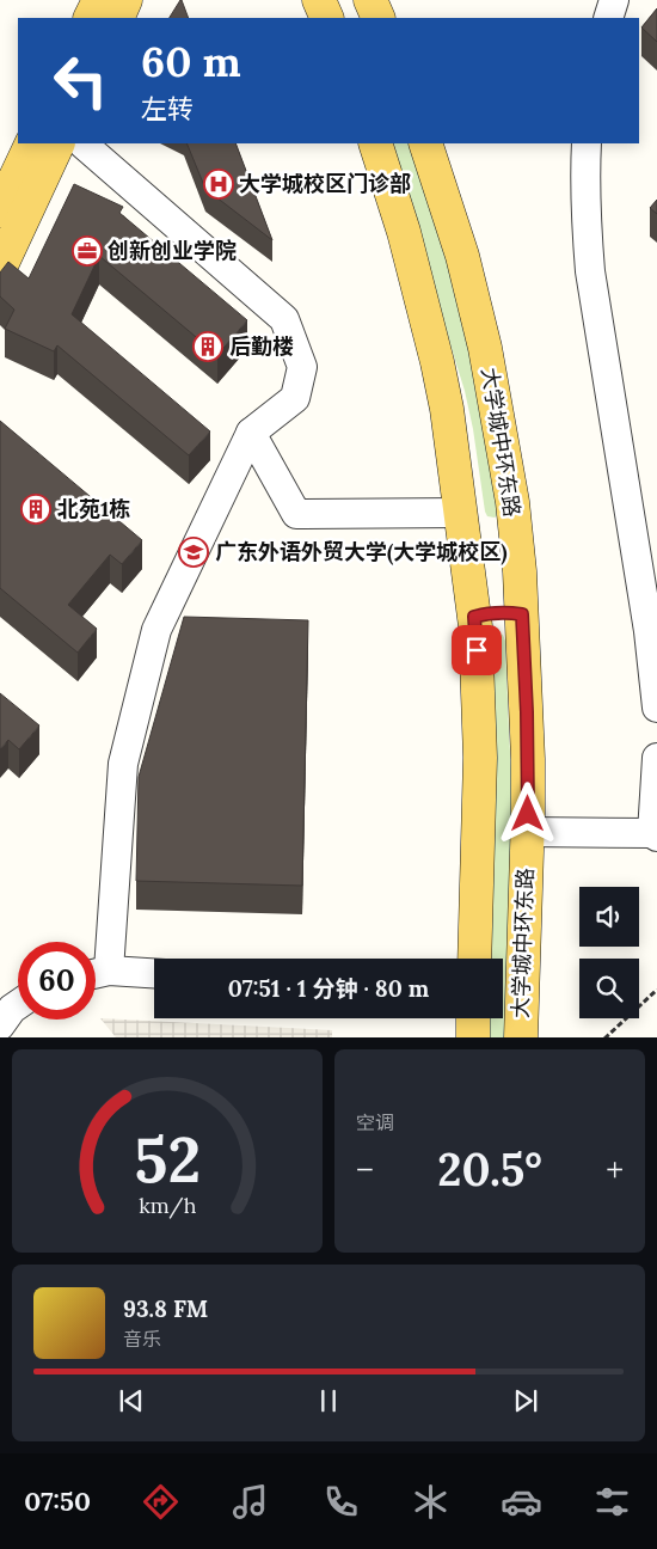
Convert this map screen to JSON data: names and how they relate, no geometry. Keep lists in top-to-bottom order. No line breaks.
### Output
{"streets":{"main road":["大学城中环东路"]},"places":{"hospital":["大学城校区门诊部"],"office":["创新创业学院"],"building":["后勤楼","北苑1栋"],"school or university":["广东外语外贸大学(大学城校区)"]},"page":{"turn":["60 m","左转"],"limit":"60","trip":"07:51 · 1 分钟 · 80 m","tile":"空调","heat":["−","20.5°","+"],"song":["93.8 FM","音乐"],"tabs":"07:50","gauge":["52","km/h"]}}
